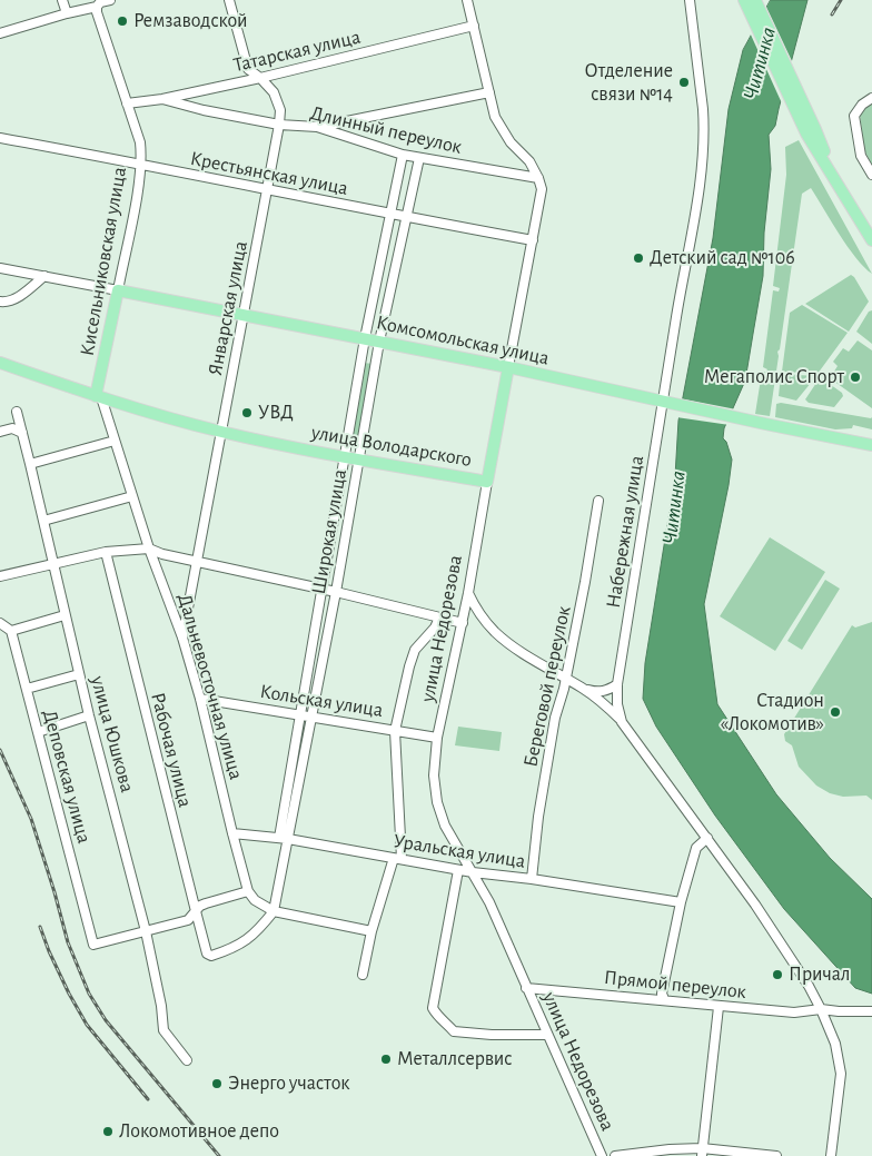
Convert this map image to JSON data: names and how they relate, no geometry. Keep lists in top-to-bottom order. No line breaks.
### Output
{"streets":{"main road":["Кисельниковская улица","Комсомольская улица","улица Володарского","улица Недорезова"],"street":["Татарская улица","Длинный переулок","Крестьянская улица","Январская улица","Широкая улица","Набережная улица","Дальневосточная улица","Береговой переулок","Кольская улица","улица Юшкова","Рабочая улица","Деповская улица","Уральская улица","Прямой переулок"]},"crossings":[["Татарская улица","Длинный переулок"],["Татарская улица","Кисельниковская улица"],["Татарская улица","Январская улица"],["Длинный переулок","Январская улица"],["Длинный переулок","Широкая улица"],["Длинный переулок","улица Недорезова"],["Крестьянская улица","Кисельниковская улица"],["Крестьянская улица","Январская улица"],["Крестьянская улица","Широкая улица"],["Крестьянская улица","улица Недорезова"],["Кисельниковская улица","Комсомольская улица"],["Кисельниковская улица","улица Володарского"],["Кисельниковская улица","Дальневосточная улица"],["Январская улица","Комсомольская улица"],["Январская улица","улица Володарского"],["Январская улица","Дальневосточная улица"],["Комсомольская улица","Широкая улица"],["Комсомольская улица","Набережная улица"],["Комсомольская улица","улица Недорезова"],["улица Володарского","Широкая улица"],["улица Володарского","улица Недорезова"],["улица Володарского","Дальневосточная улица"],["Широкая улица","Кольская улица"],["Широкая улица","Рабочая улица"],["Широкая улица","Уральская улица"],["Набережная улица","Прямой переулок"],["улица Недорезова","Кольская улица"],["улица Недорезова","Уральская улица"],["улица Недорезова","Прямой переулок"],["Дальневосточная улица","Кольская улица"],["Дальневосточная улица","Уральская улица"],["Береговой переулок","Уральская улица"],["улица Юшкова","Деповская улица"]],"water":["Читинка"],"places":["Ремзаводской","Отделение связи №14","Детский сад №106","Мегаполис Спорт","УВД","Стадион «Локомотив»","Причал","Металлсервис","Энерго участок","Локомотивное депо"]}
